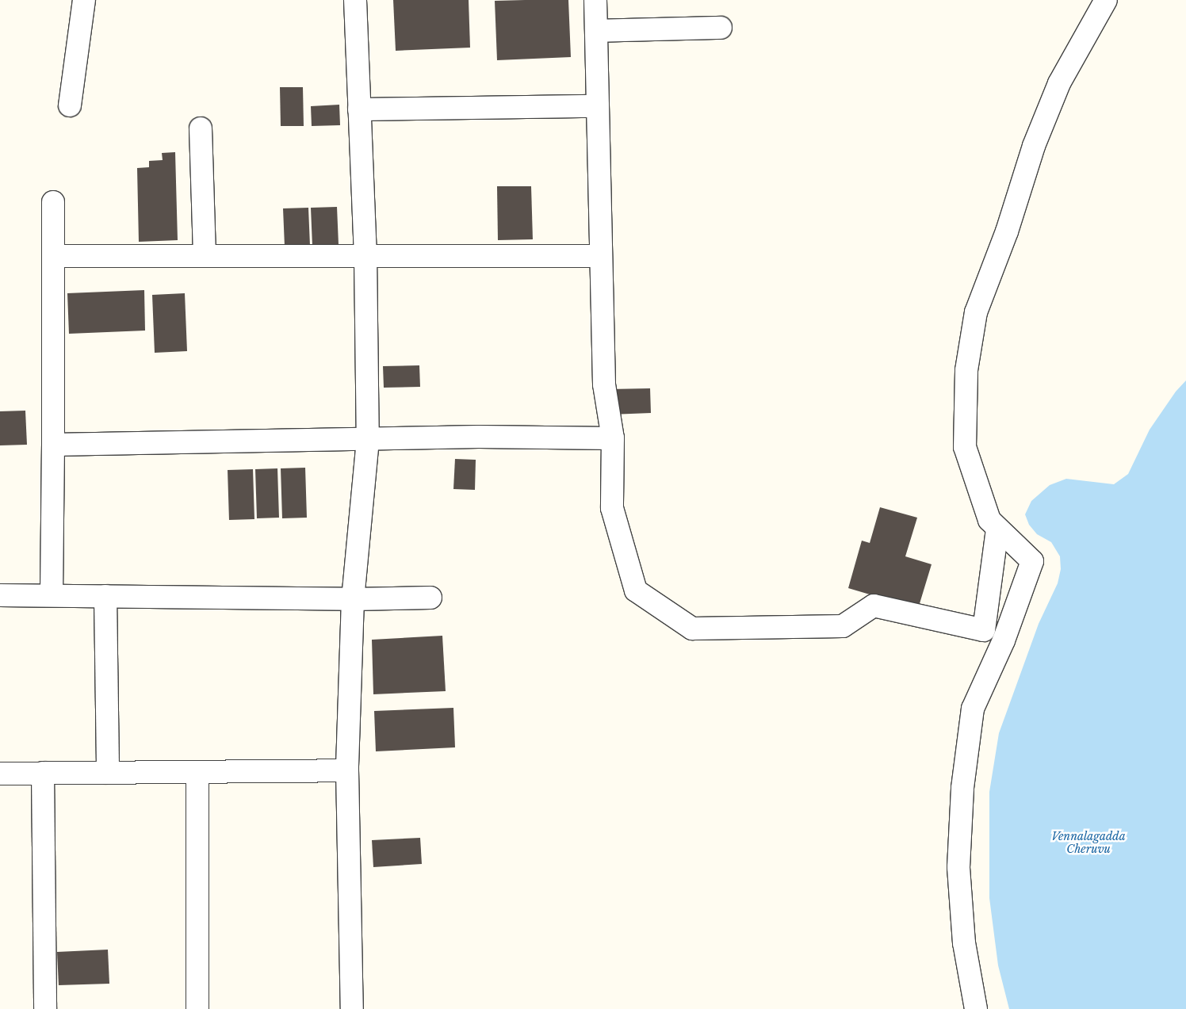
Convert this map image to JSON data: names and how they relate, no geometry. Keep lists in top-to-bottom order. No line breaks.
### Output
{"water":["Vennalagadda Cheruvu"]}
